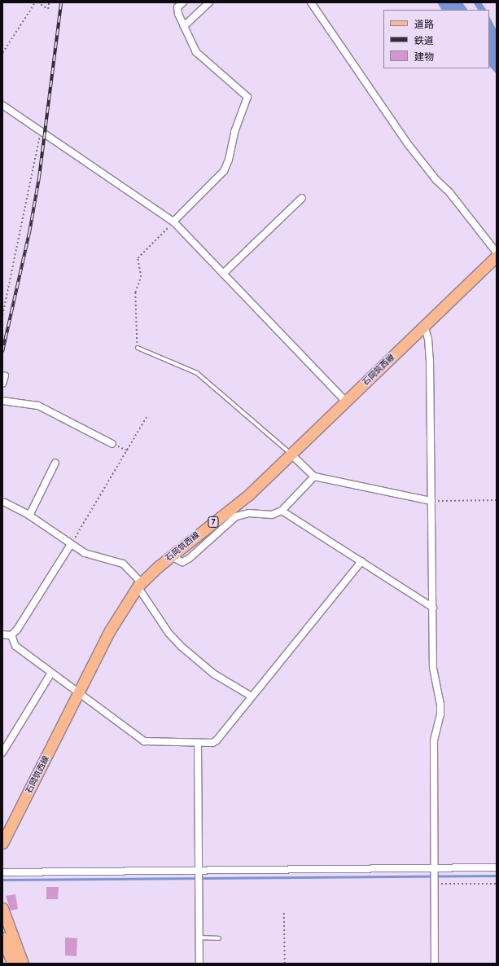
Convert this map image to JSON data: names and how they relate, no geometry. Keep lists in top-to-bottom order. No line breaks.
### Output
{"streets":{"main road":["石岡筑西線","7"]},"legend":["道路","鉄道","建物"]}
